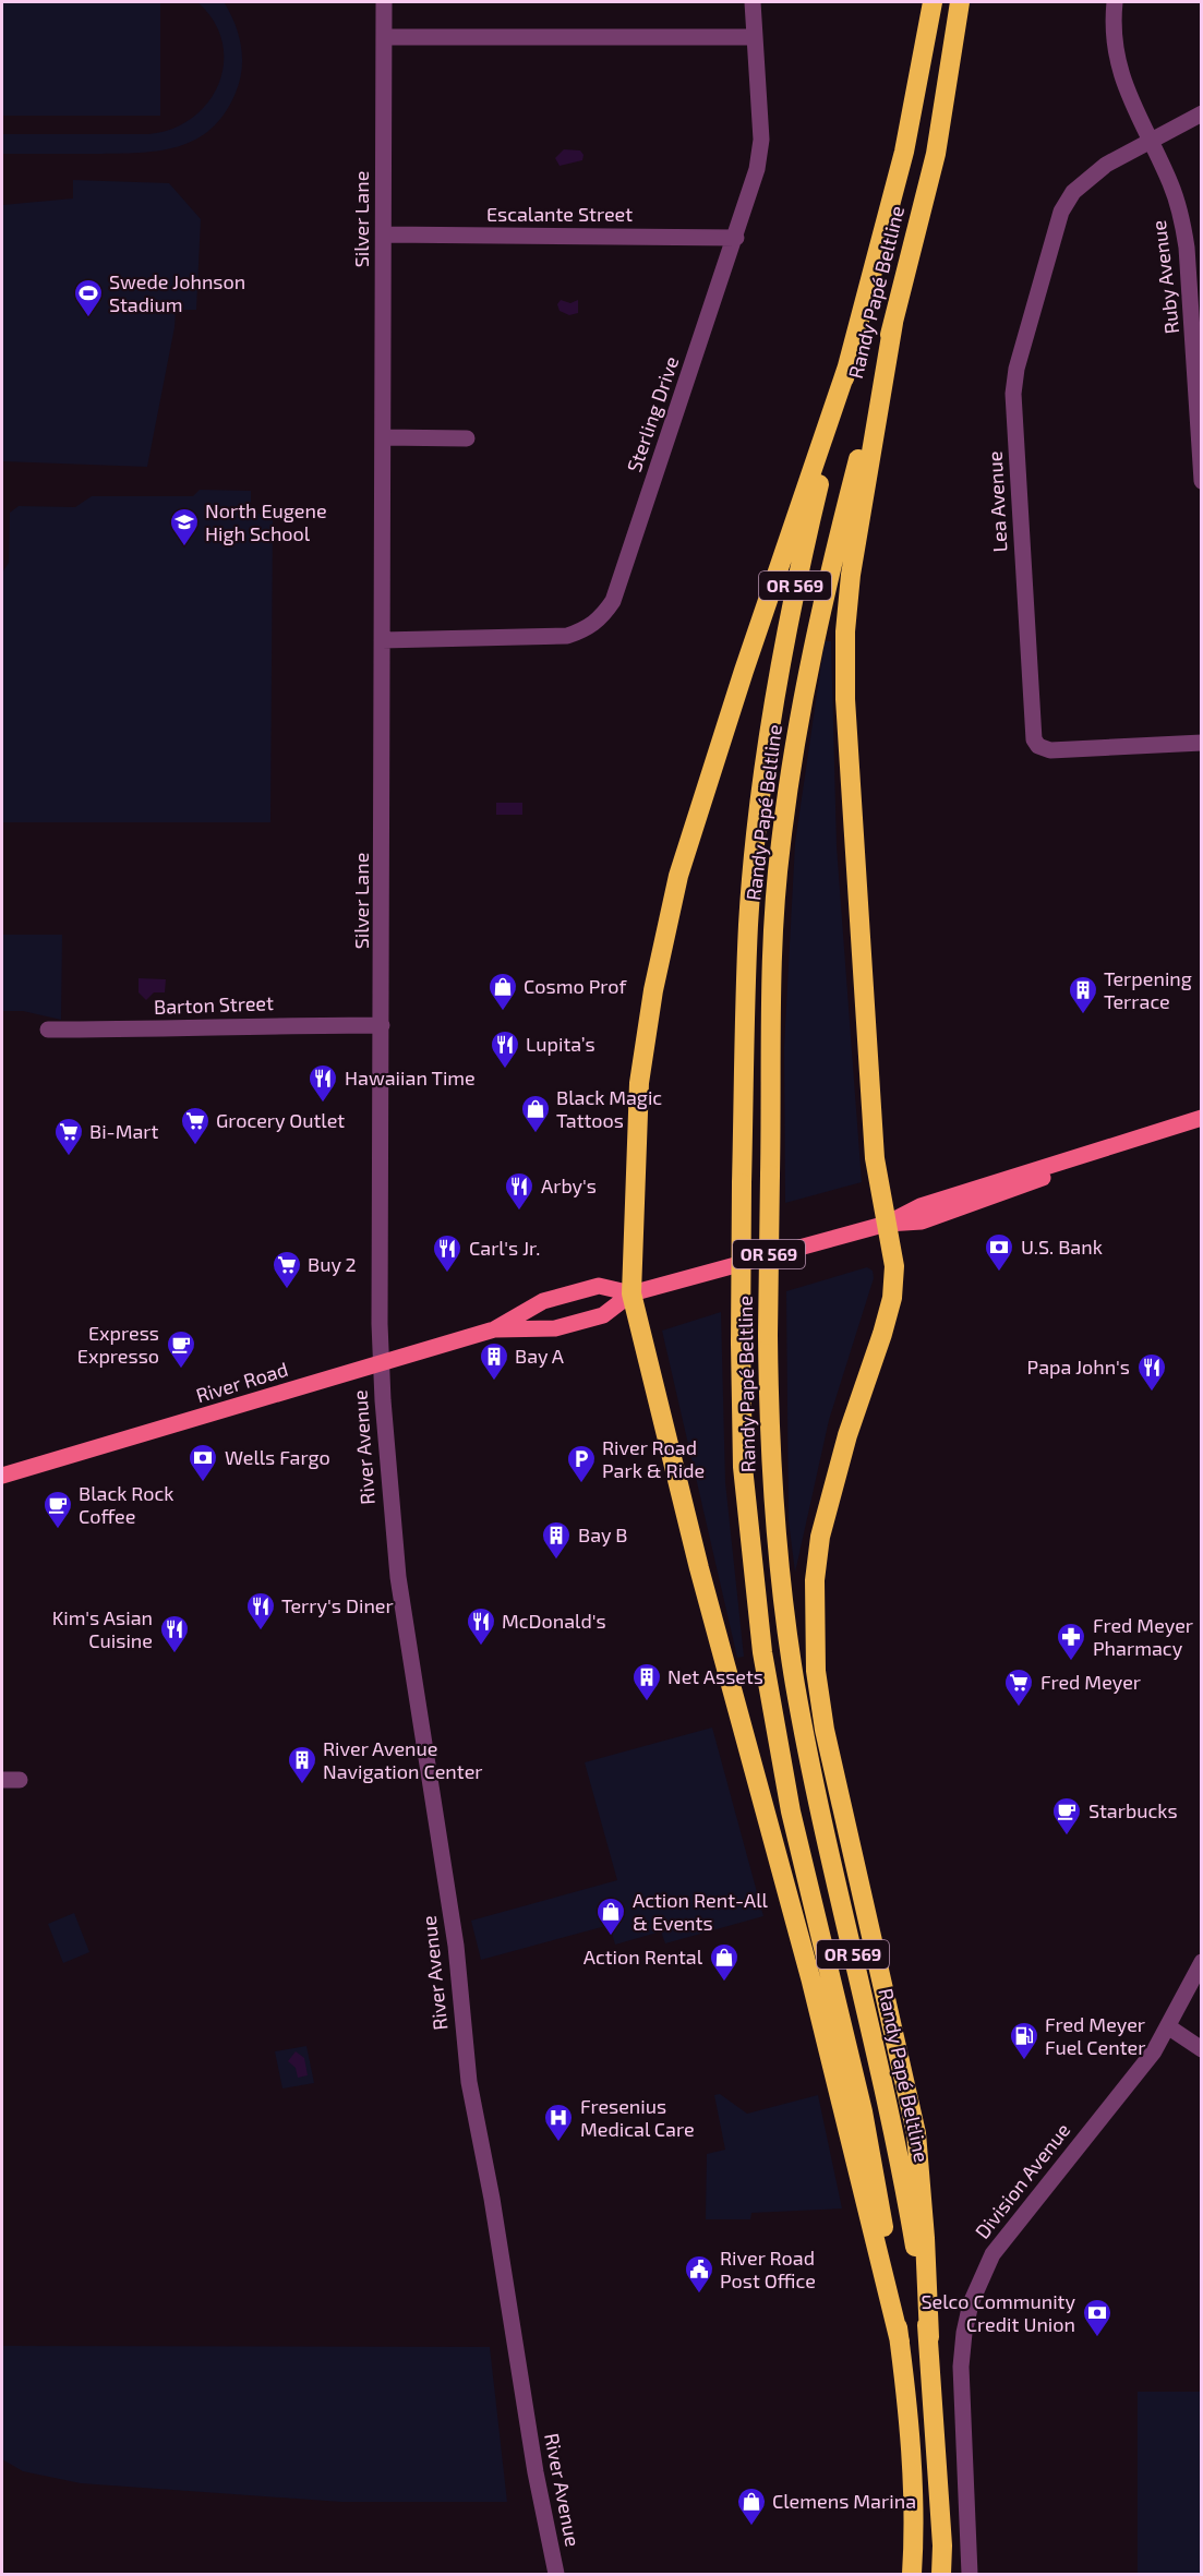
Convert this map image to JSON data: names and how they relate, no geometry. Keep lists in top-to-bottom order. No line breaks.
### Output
{"streets":{"highway":["Randy Papé Beltline","OR 569"],"main road":["River Road"],"street":["Escalante Street","Silver Lane","Ruby Avenue","Sterling Drive","Lea Avenue","Barton Street","River Avenue","Division Avenue"]},"crossings":[["Escalante Street","Silver Lane"],["Escalante Street","Sterling Drive"],["Silver Lane","Sterling Drive"],["Silver Lane","Barton Street"],["Silver Lane","River Road"],["Silver Lane","River Avenue"],["Ruby Avenue","Lea Avenue"],["River Road","River Avenue"]],"places":{"sports":["Swede Johnson Stadium"],"school or university":["North Eugene High School"],"shop":["Cosmo Prof","Black Magic Tattoos","Action Rent-All & Events","Action Rental","Clemens Marina"],"building":["Terpening Terrace","Bay A","Bay B","Net Assets","River Avenue Navigation Center"],"restaurant":["Lupita’s","Hawaiian Time","Arby's","Carl's Jr.","Papa John's","Terry's Diner","McDonald's","Kim's Asian Cuisine"],"supermarket":["Grocery Outlet","Bi-Mart","Buy 2","Fred Meyer"],"bank":["U.S. Bank","Wells Fargo","Selco Community Credit Union"],"cafe":["Express Expresso","Black Rock Coffee","Starbucks"],"parking":["River Road Park & Ride"],"pharmacy":["Fred Meyer Pharmacy"],"fuel station":["Fred Meyer Fuel Center"],"hospital":["Fresenius Medical Care"],"public building":["River Road Post Office"]}}
